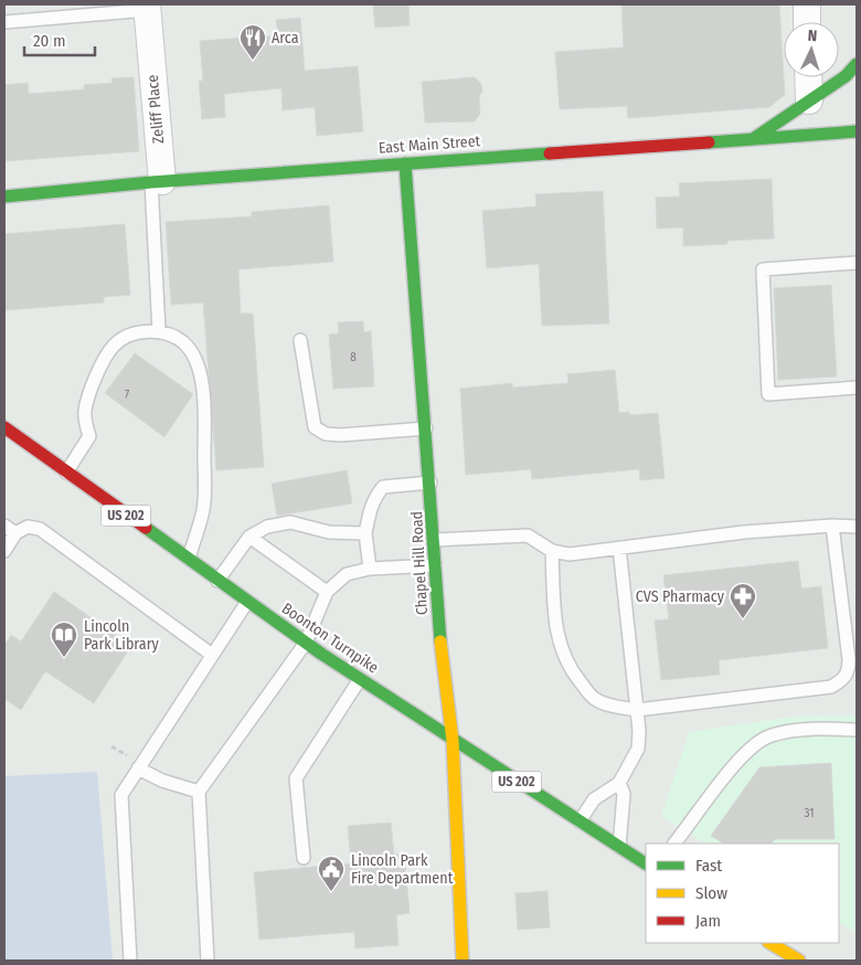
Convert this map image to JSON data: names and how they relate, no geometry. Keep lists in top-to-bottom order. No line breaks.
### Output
{"streets":{"main road":["East Main Street","US 202","Chapel Hill Road","Boonton Turnpike"],"street":["Zeliff Place"]},"crossings":[["Zeliff Place","East Main Street"],["East Main Street","Chapel Hill Road"],["Chapel Hill Road","Boonton Turnpike"]],"places":{"restaurant":["Arca"],"pharmacy":["CVS Pharmacy"],"library":["Lincoln Park Library"],"public building":["Lincoln Park Fire Department"]},"house_numbers":["8","7","31"],"legend":["Fast","Slow","Jam"],"scale_bar":"20 m","north":"top"}
